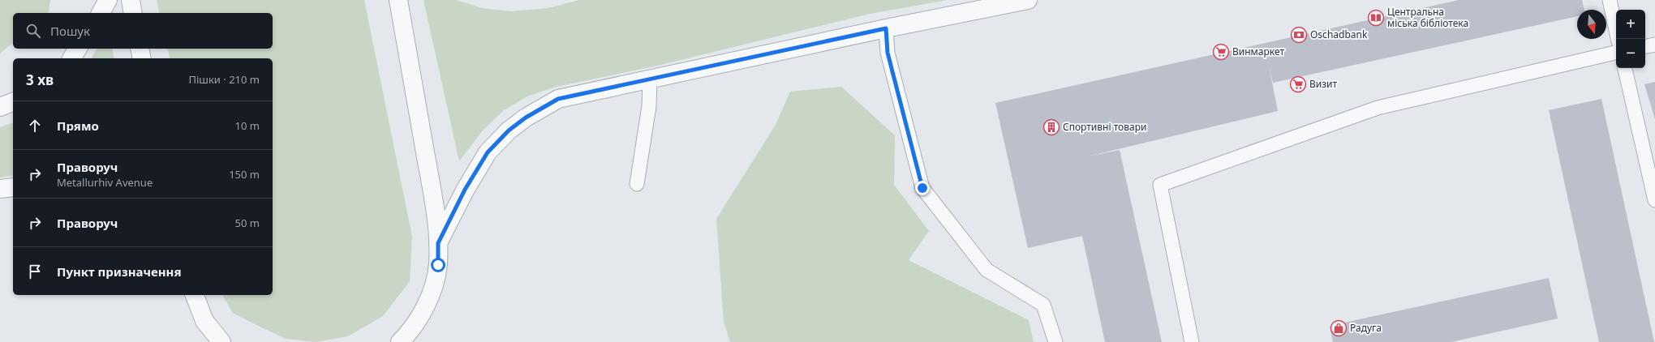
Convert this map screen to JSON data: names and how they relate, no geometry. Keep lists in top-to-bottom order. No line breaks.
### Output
{"places":{"library":["Центральна міська бібліотека"],"bank":["Oschadbank"],"supermarket":["Винмаркет","Визит"],"building":["Спортивні товари"],"shop":["Радуга"]},"north":"bottom","page":{"map_buttons":["+","−"],"search":"Пошук","heading":["3 хв","Пішки · 210 m"],"list":[["Прямо","10 m"],["Праворуч","Metallurhiv Avenue","150 m"],["Праворуч","50 m"],"Пункт призначення"]}}
